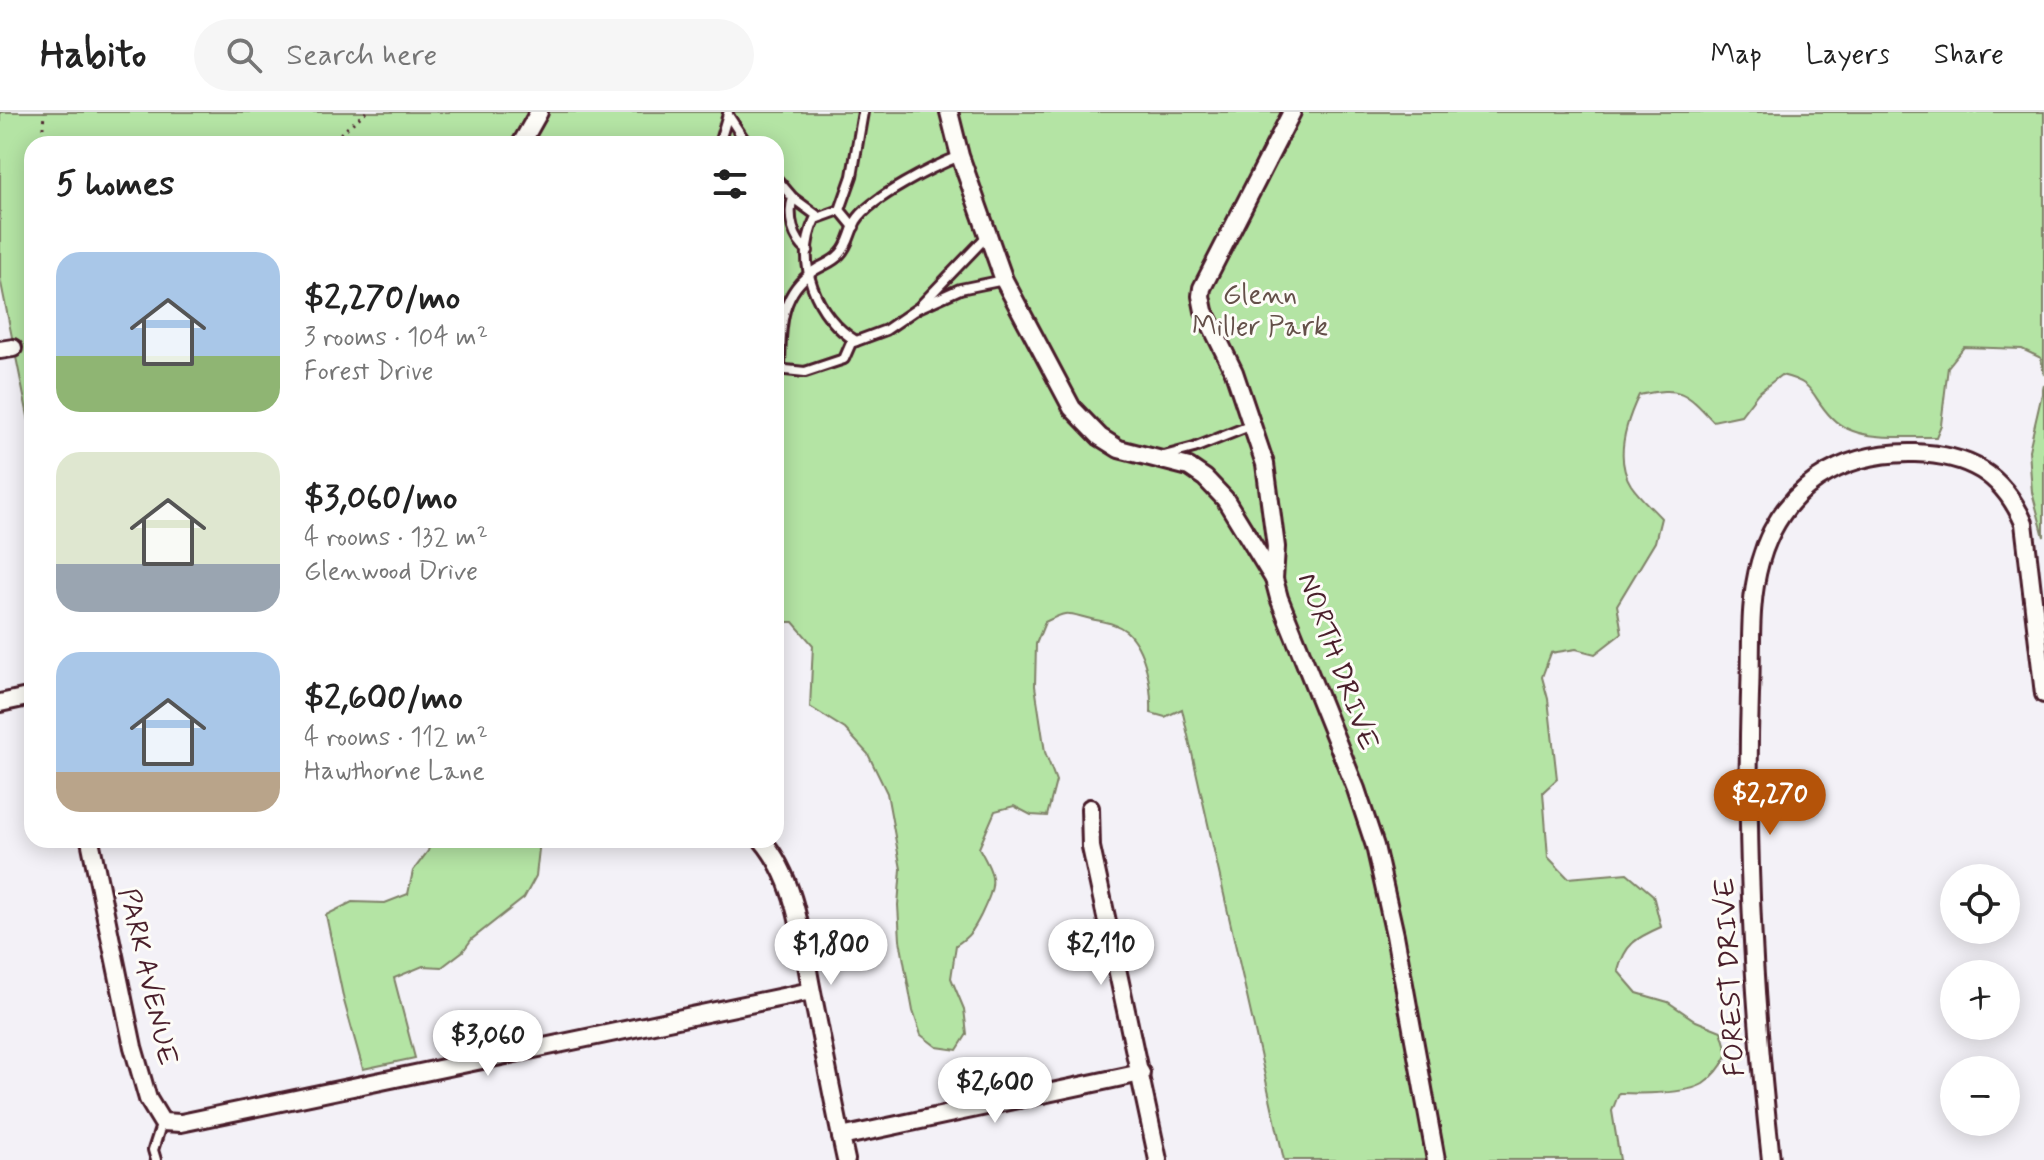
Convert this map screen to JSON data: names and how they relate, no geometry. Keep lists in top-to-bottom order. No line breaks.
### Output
{"streets":{"street":["NORTH DRIVE","PARK AVENUE","FOREST DRIVE"]},"parks":["Glenn Miller Park"],"page":{"header":"Habito","search":"Search here","nav":["Map","Layers","Share"],"heading":"5 homes","list":[{"name":"$2,270/mo","note":"3 rooms · 104 m² · Forest Drive"},{"name":"$3,060/mo","note":"4 rooms · 132 m² · Glenwood Drive"},{"name":"$2,600/mo","note":"4 rooms · 112 m² · Hawthorne Lane"}],"price":["$2,270","$1,800","$2,110","$3,060","$2,600"],"map_buttons":["+","−"]}}
